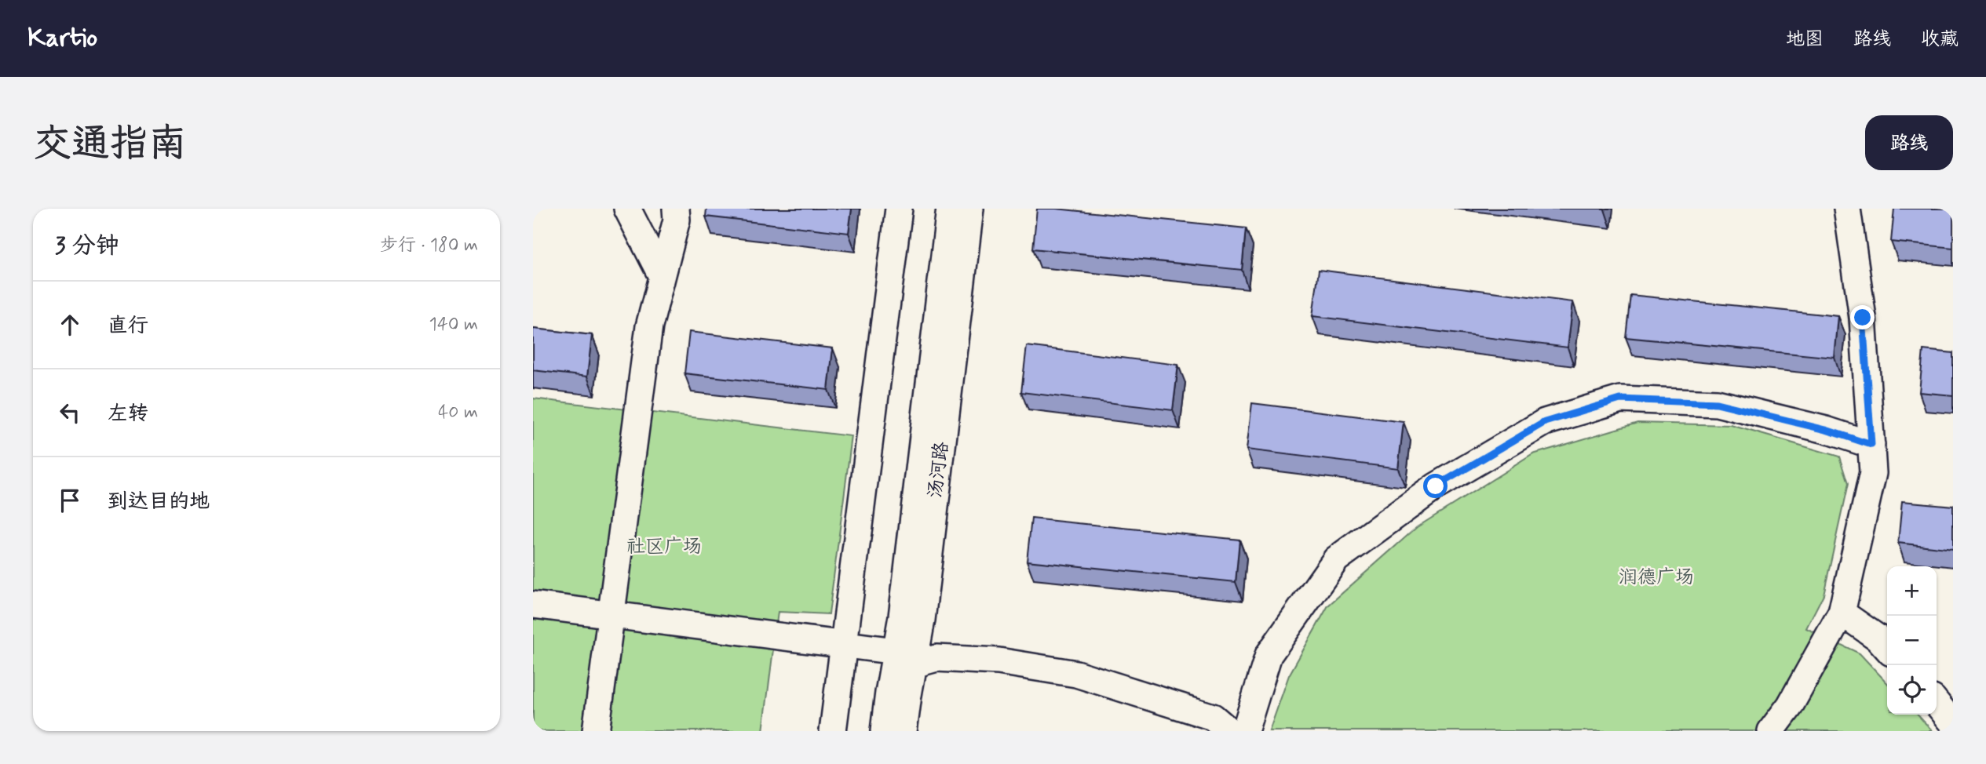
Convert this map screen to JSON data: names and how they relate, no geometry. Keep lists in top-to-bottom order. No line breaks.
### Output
{"streets":{"street":["汤河路"]},"parks":["社区广场","润德广场"],"page":{"header":"Kartio","nav":["地图","路线","收藏"],"title":"交通指南","buttons":"路线","heading":["3 分钟","步行 · 180 m"],"list":[["直行","140 m"],["左转","40 m"],"到达目的地"],"map_buttons":["+","−"]}}
